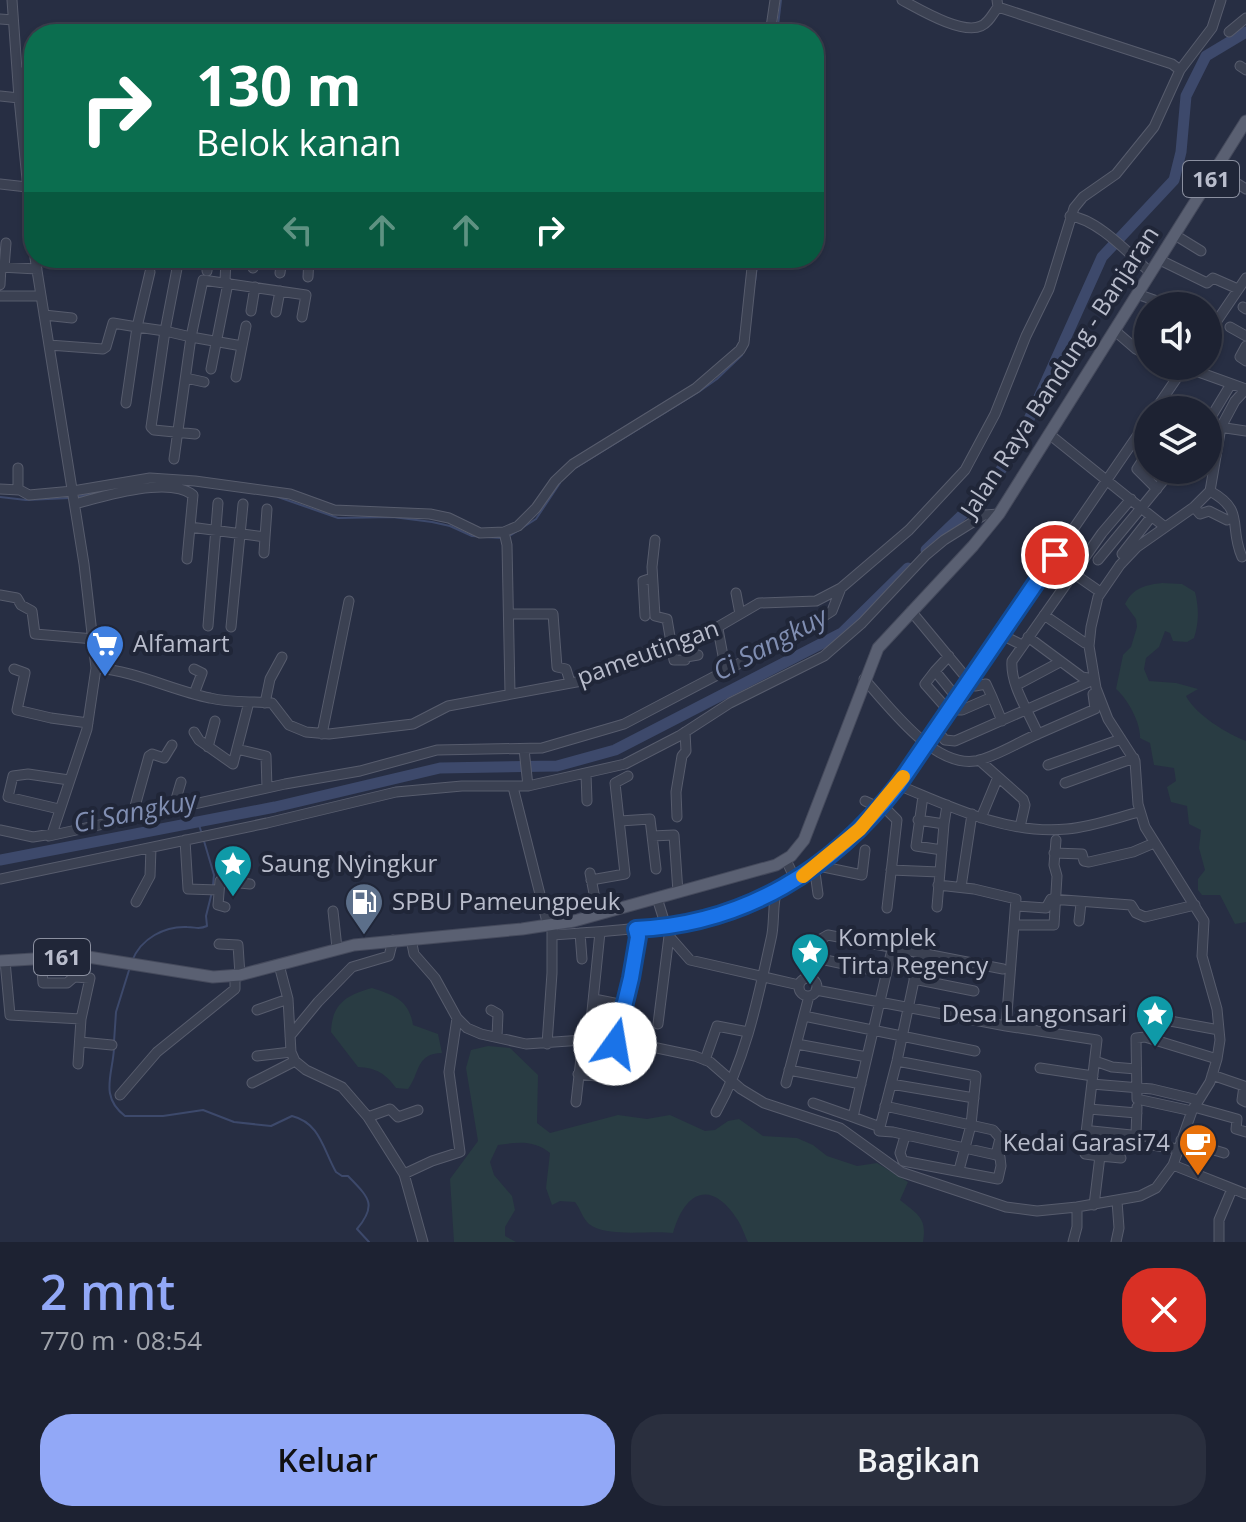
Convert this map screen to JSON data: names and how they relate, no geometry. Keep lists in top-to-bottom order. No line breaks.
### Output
{"streets":{"main road":["161","Jalan Raya Bandung - Banjaran"],"street":["pameutingan"]},"crossings":[["161","Jalan Raya Bandung - Banjaran"]],"water":["Ci Sangkuy"],"places":{"supermarket":["Alfamart"],"place":["Saung Nyingkur","Komplek Tirta Regency","Desa Langonsari"],"fuel station":["SPBU Pameungpeuk"],"cafe":["Kedai Garasi74"]},"page":{"turn":["130 m","Belok kanan"],"heading":["2 mnt","770 m · 08:54"],"buttons":["Keluar","Bagikan"]}}
